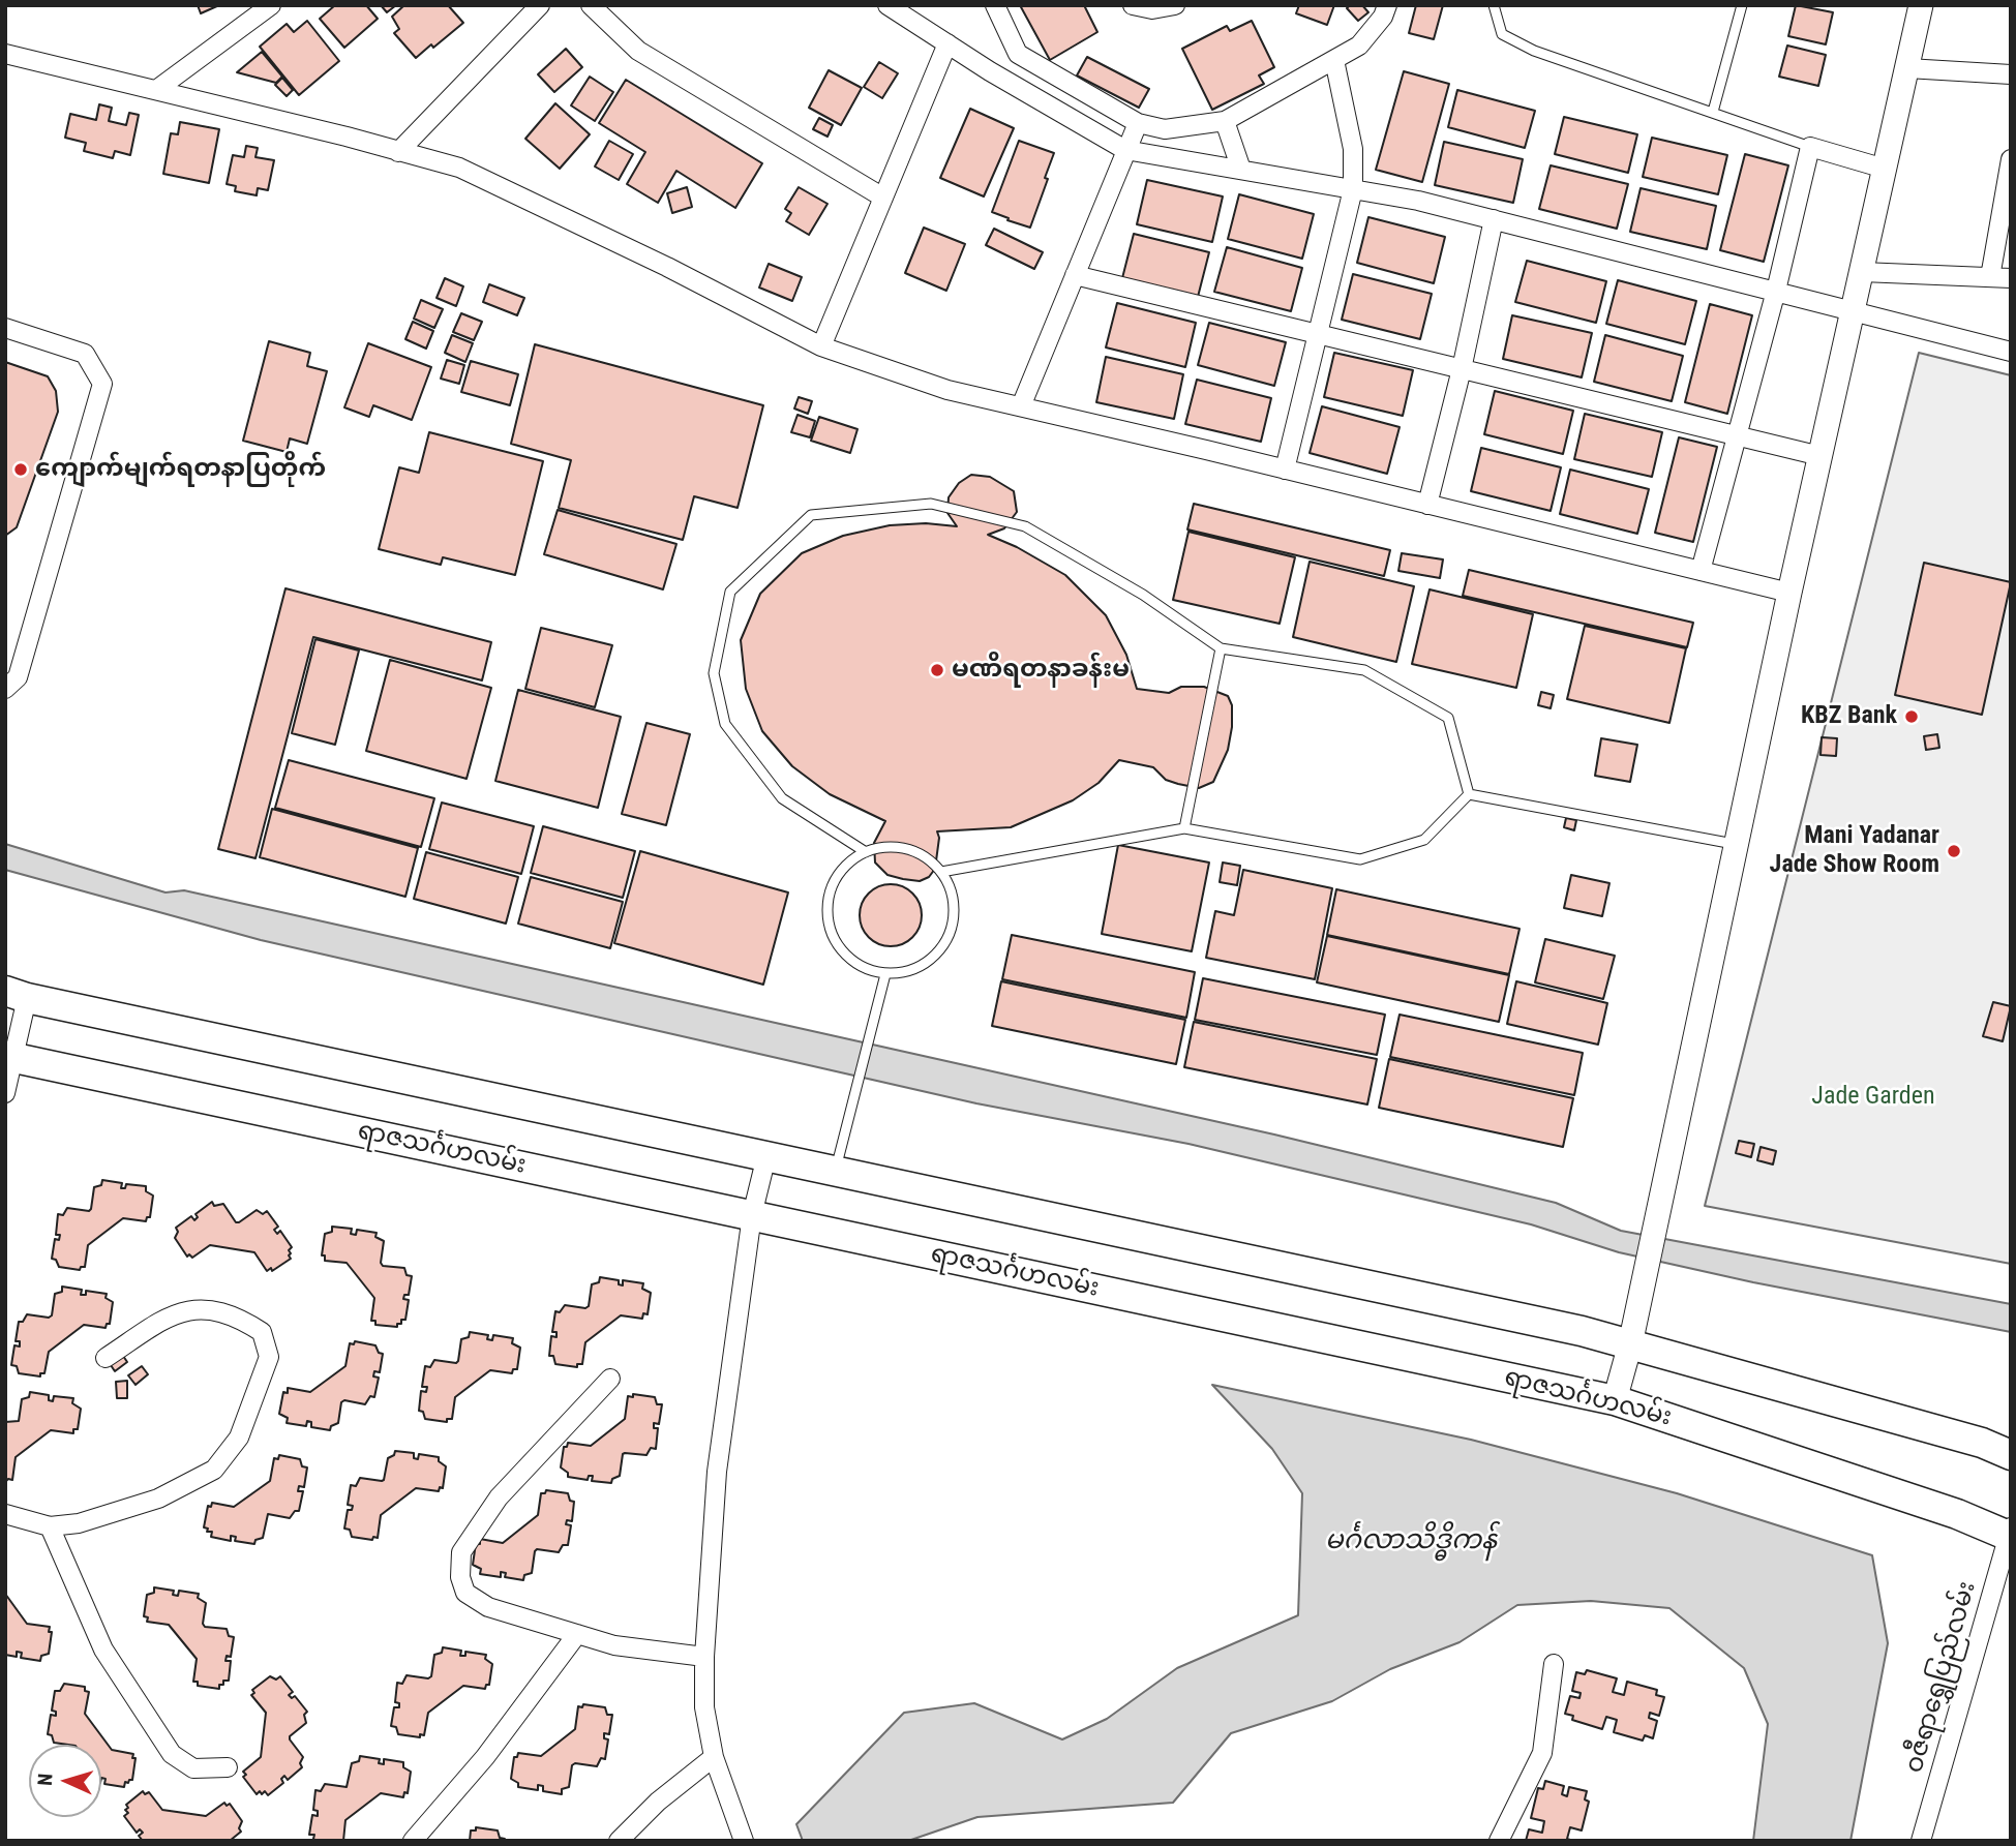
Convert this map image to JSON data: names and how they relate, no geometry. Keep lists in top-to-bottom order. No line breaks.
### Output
{"streets":{"main road":["ရာဇသင်္ဂဟလမ်း"],"street":["ဝဇီရာရွှေပြည်လမ်း"]},"crossings":[["ရာဇသင်္ဂဟလမ်း","ဝဇီရာရွှေပြည်လမ်း"]],"water":["မင်္ဂလာသိဒ္ဓိကန်"],"parks":["Jade Garden"],"places":["ကျောက်မျက်ရတနာပြတိုက်","မဏိရတနာခန်းမ","KBZ Bank","Mani Yadanar Jade Show Room"],"north":"left"}
